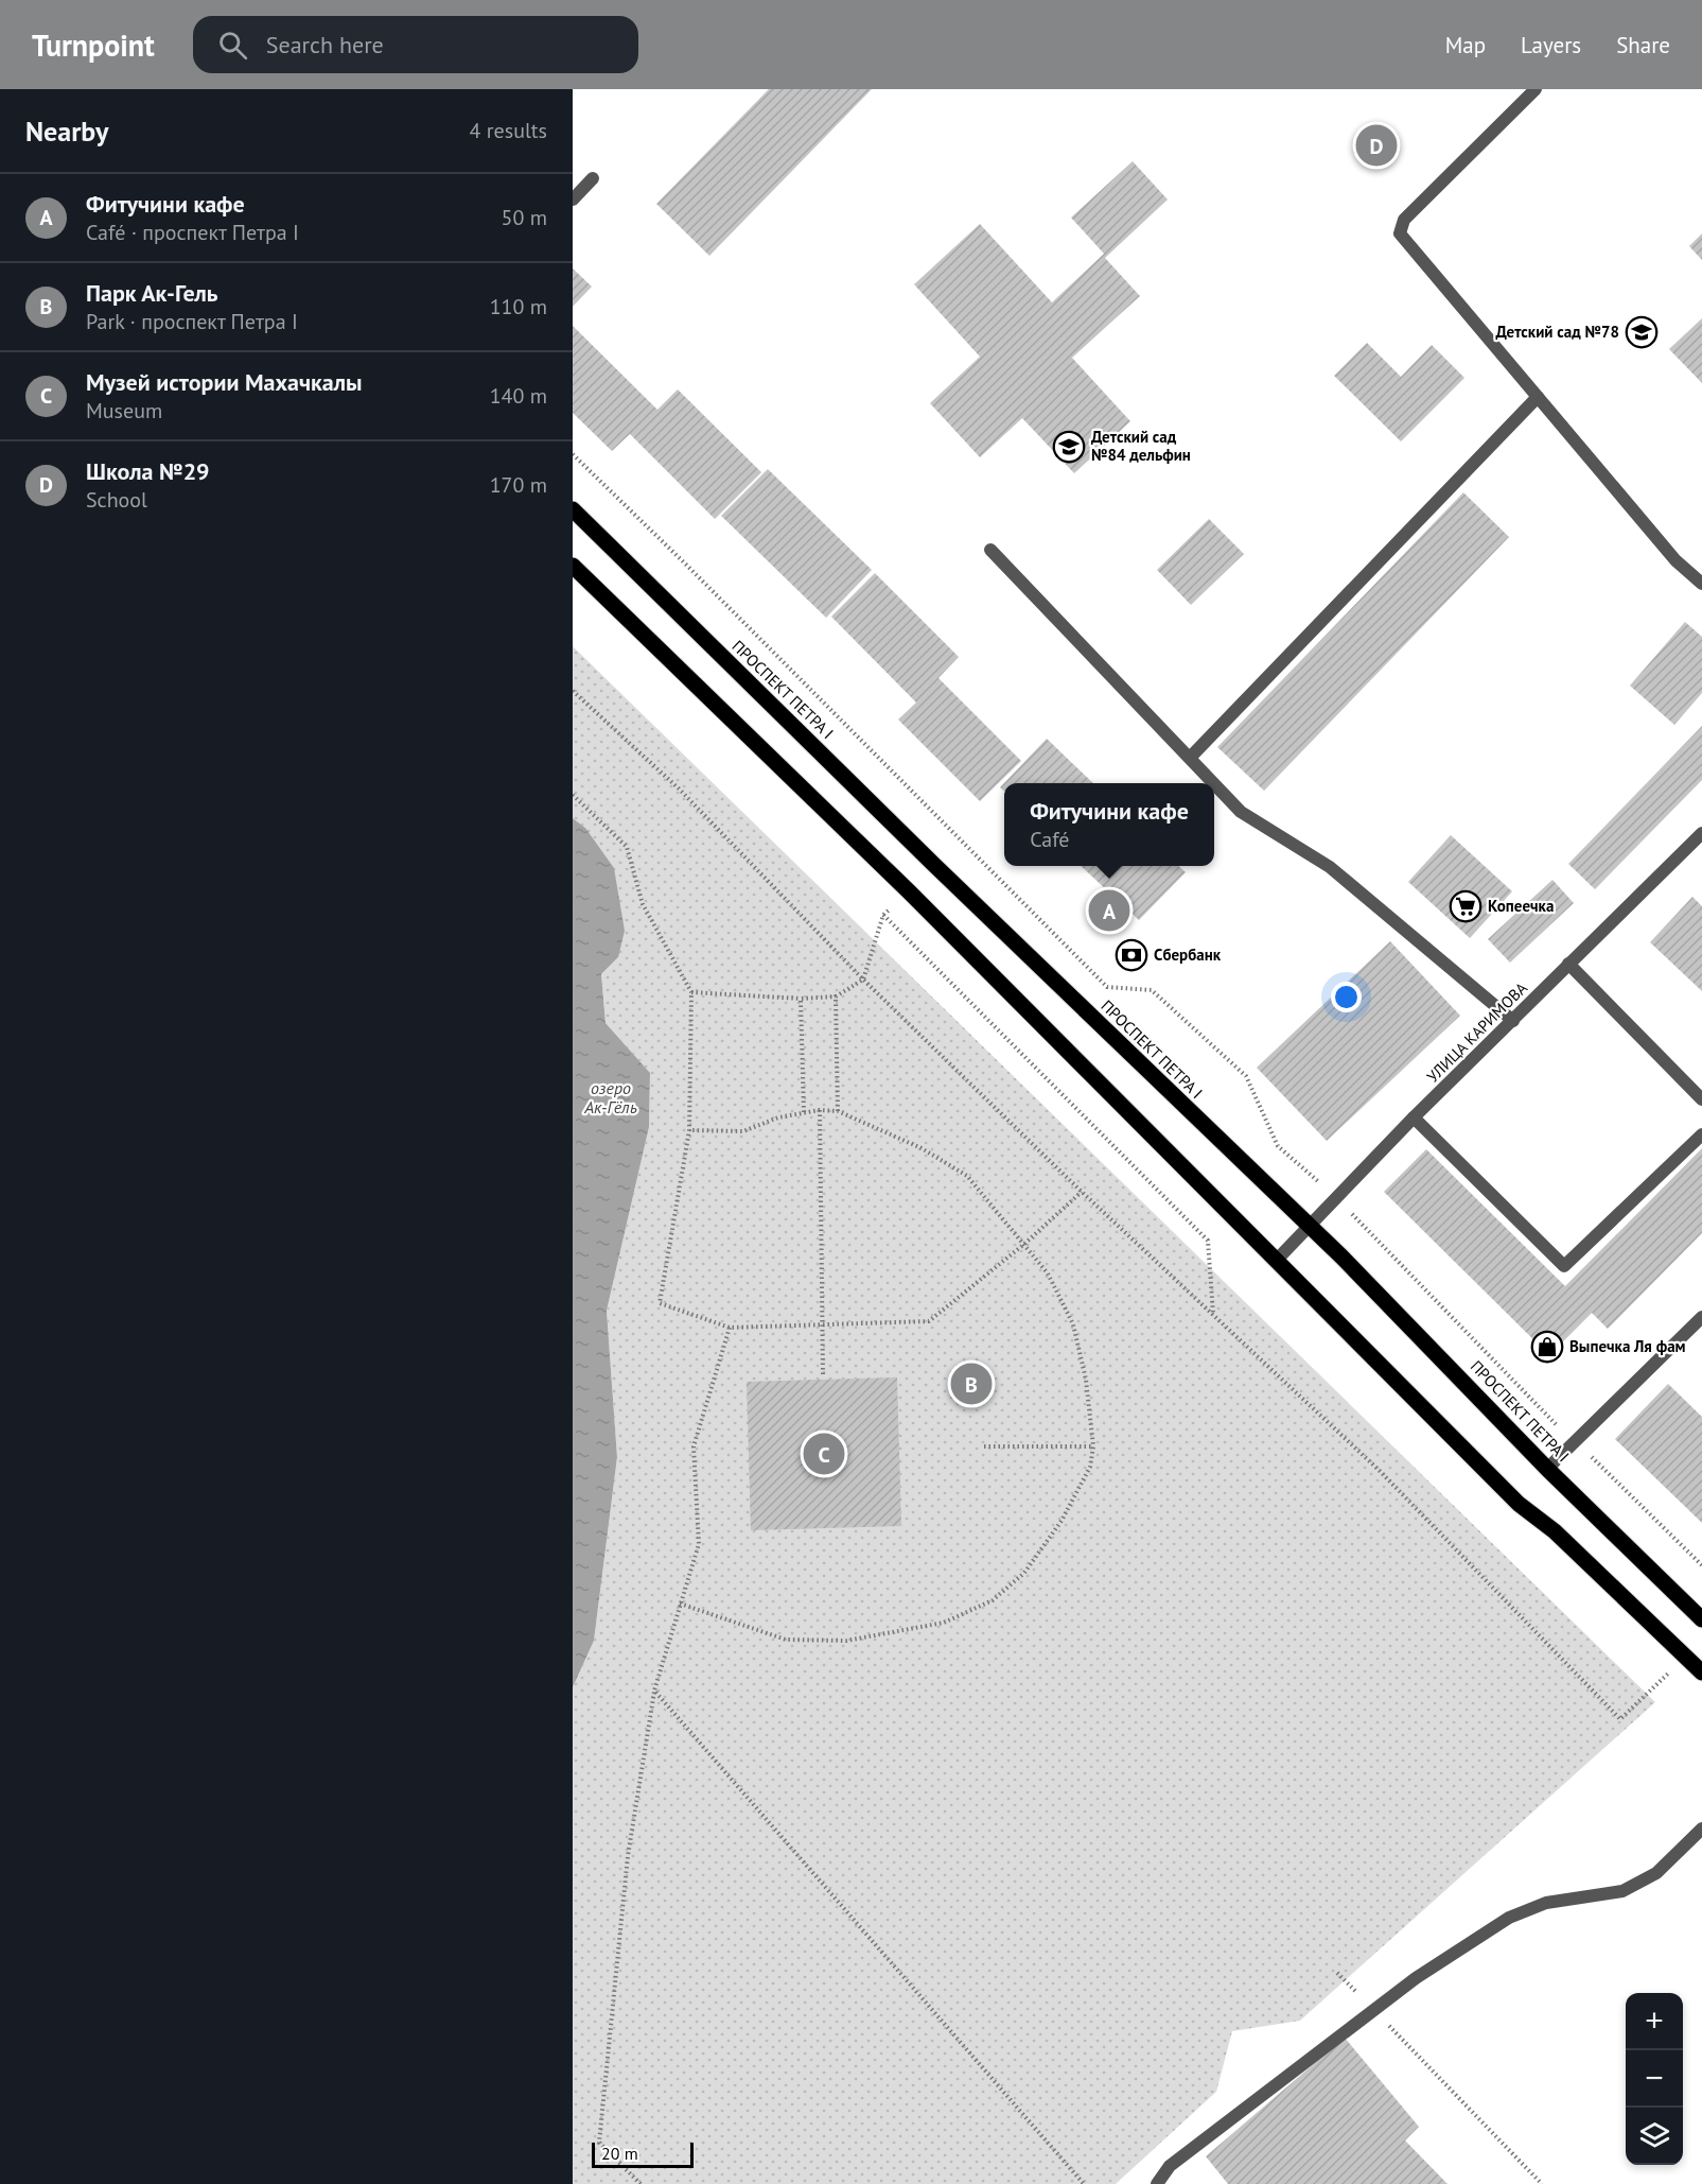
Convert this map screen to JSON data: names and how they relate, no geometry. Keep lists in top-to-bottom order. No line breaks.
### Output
{"streets":{"main road":["ПРОСПЕКТ ПЕТРА I"],"street":["УЛИЦА КАРИМОВА"]},"crossings":[["ПРОСПЕКТ ПЕТРА I","УЛИЦА КАРИМОВА"]],"water":["озеро Ак-Гёль"],"places":{"school or university":["Детский сад №78","Детский сад №84 дельфин"],"supermarket":["Копеечка"],"bank":["Сбербанк"],"shop":["Выпечка Ля фам"]},"scale_bar":"20 m","page":{"header":"Turnpoint","search":"Search here","nav":["Map","Layers","Share"],"heading":["Nearby","4 results"],"pins":["D","A","B","C"],"list":[{"mark":"A","name":"Фитучини кафе","note":"Café · проспект Петра I","value":"50 m"},{"mark":"B","name":"Парк Ак-Гель","note":"Park · проспект Петра I","value":"110 m"},{"mark":"C","name":"Музей истории Махачкалы","note":"Museum","value":"140 m"},{"mark":"D","name":"Школа №29","note":"School","value":"170 m"}],"popup":["Фитучини кафе","Café"],"map_buttons":["+","−"],"scale":"20 m"}}
